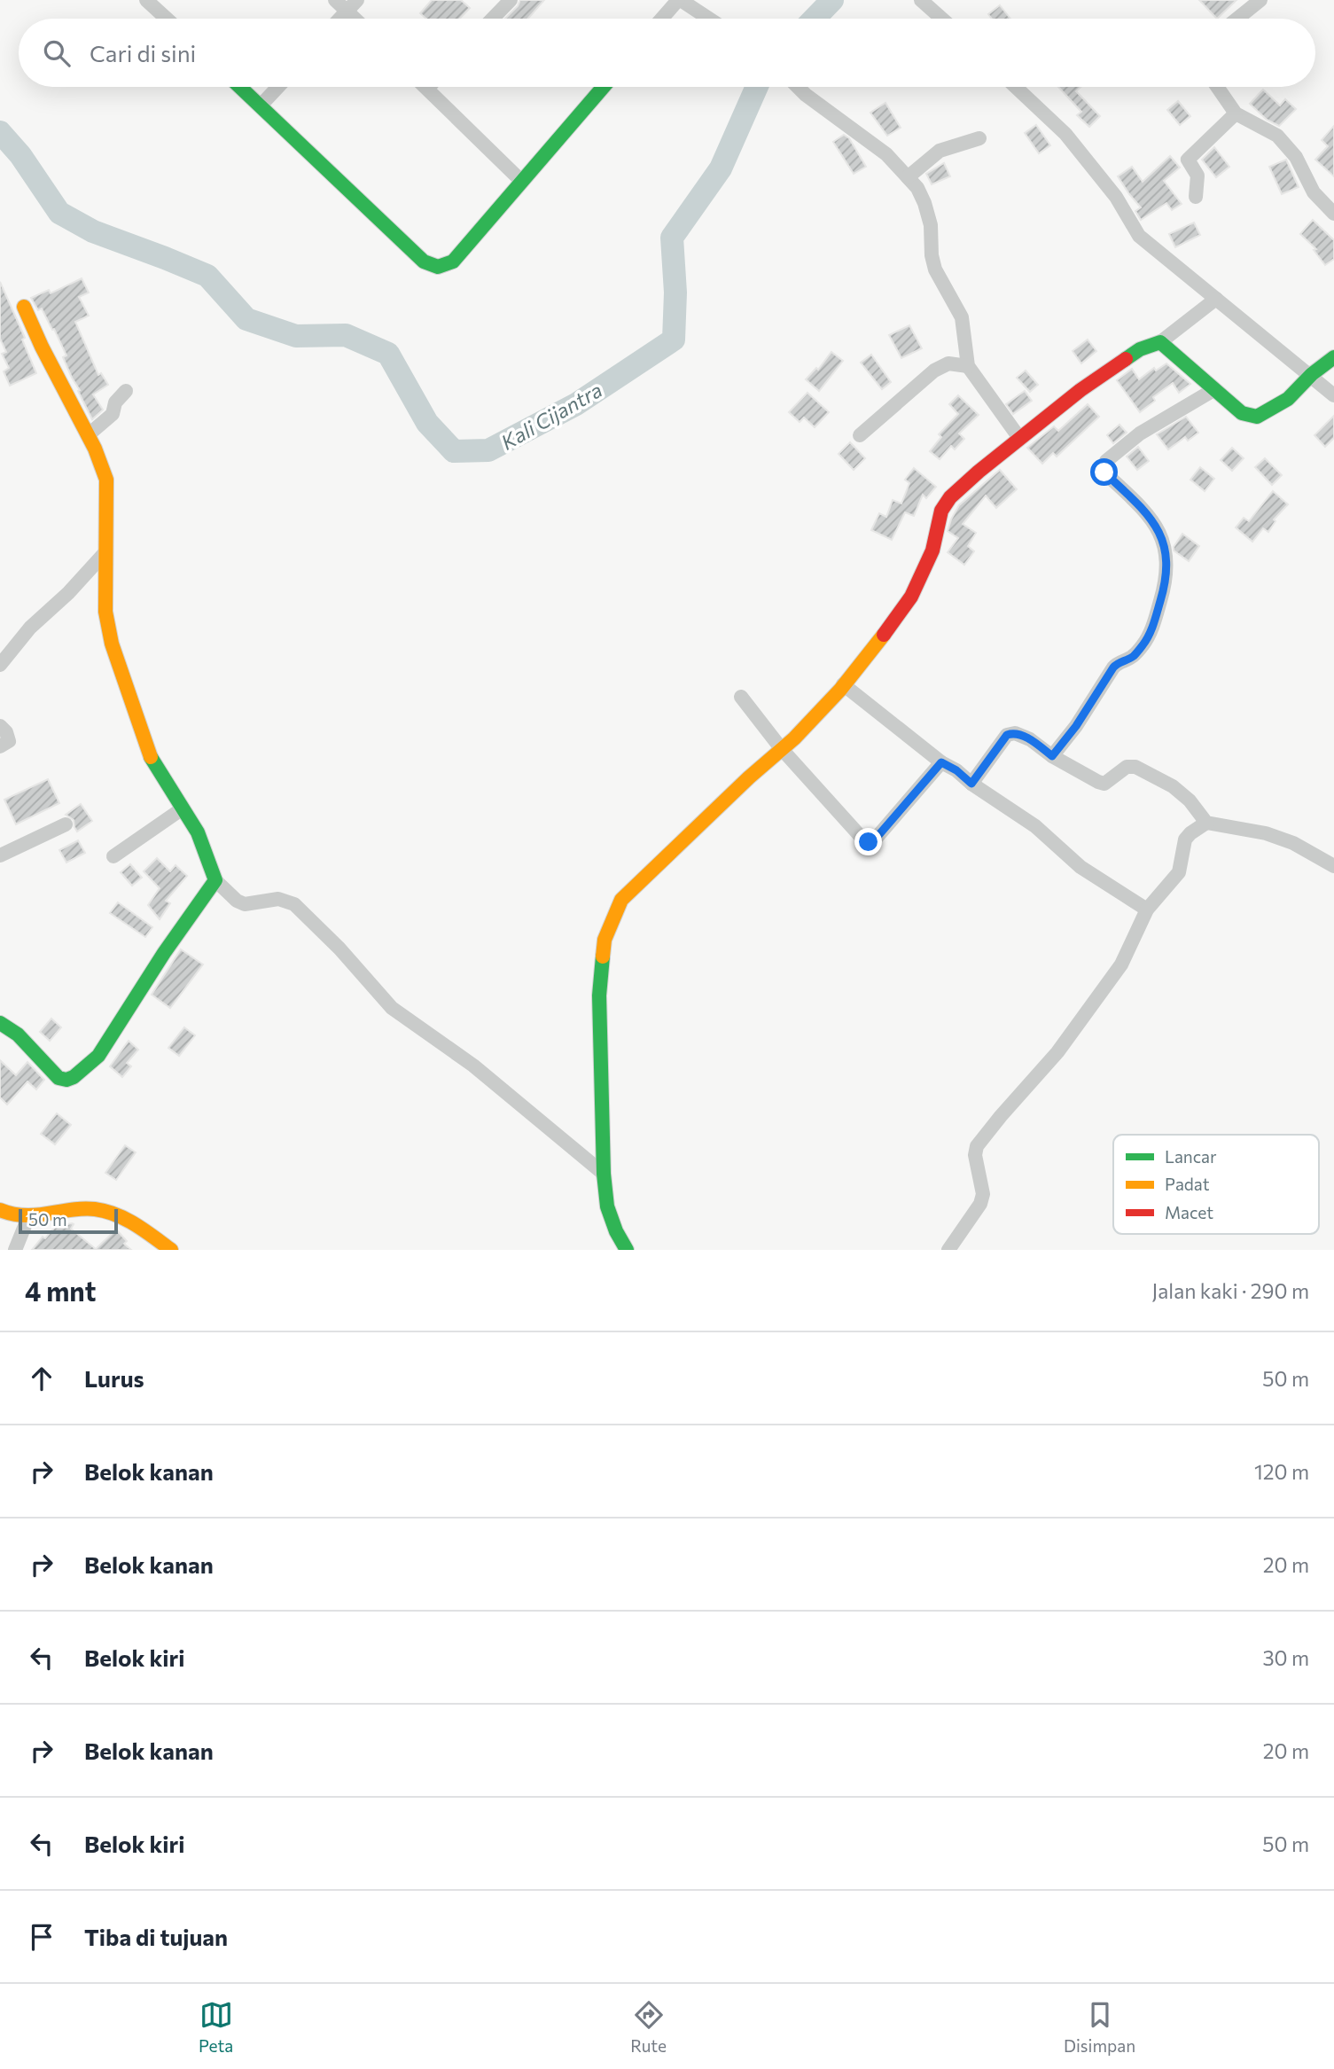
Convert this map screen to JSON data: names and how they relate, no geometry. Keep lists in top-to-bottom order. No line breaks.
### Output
{"water":["Kali Cijantra"],"legend":["Lancar","Padat","Macet"],"scale_bar":"50 m","page":{"search":"Cari di sini","scale":"50 m","heading":["4 mnt","Jalan kaki · 290 m"],"list":[["Lurus","50 m"],["Belok kanan","120 m"],["Belok kanan","20 m"],["Belok kiri","30 m"],["Belok kanan","20 m"],["Belok kiri","50 m"],"Tiba di tujuan"],"nav":["Peta","Rute","Disimpan"]}}
